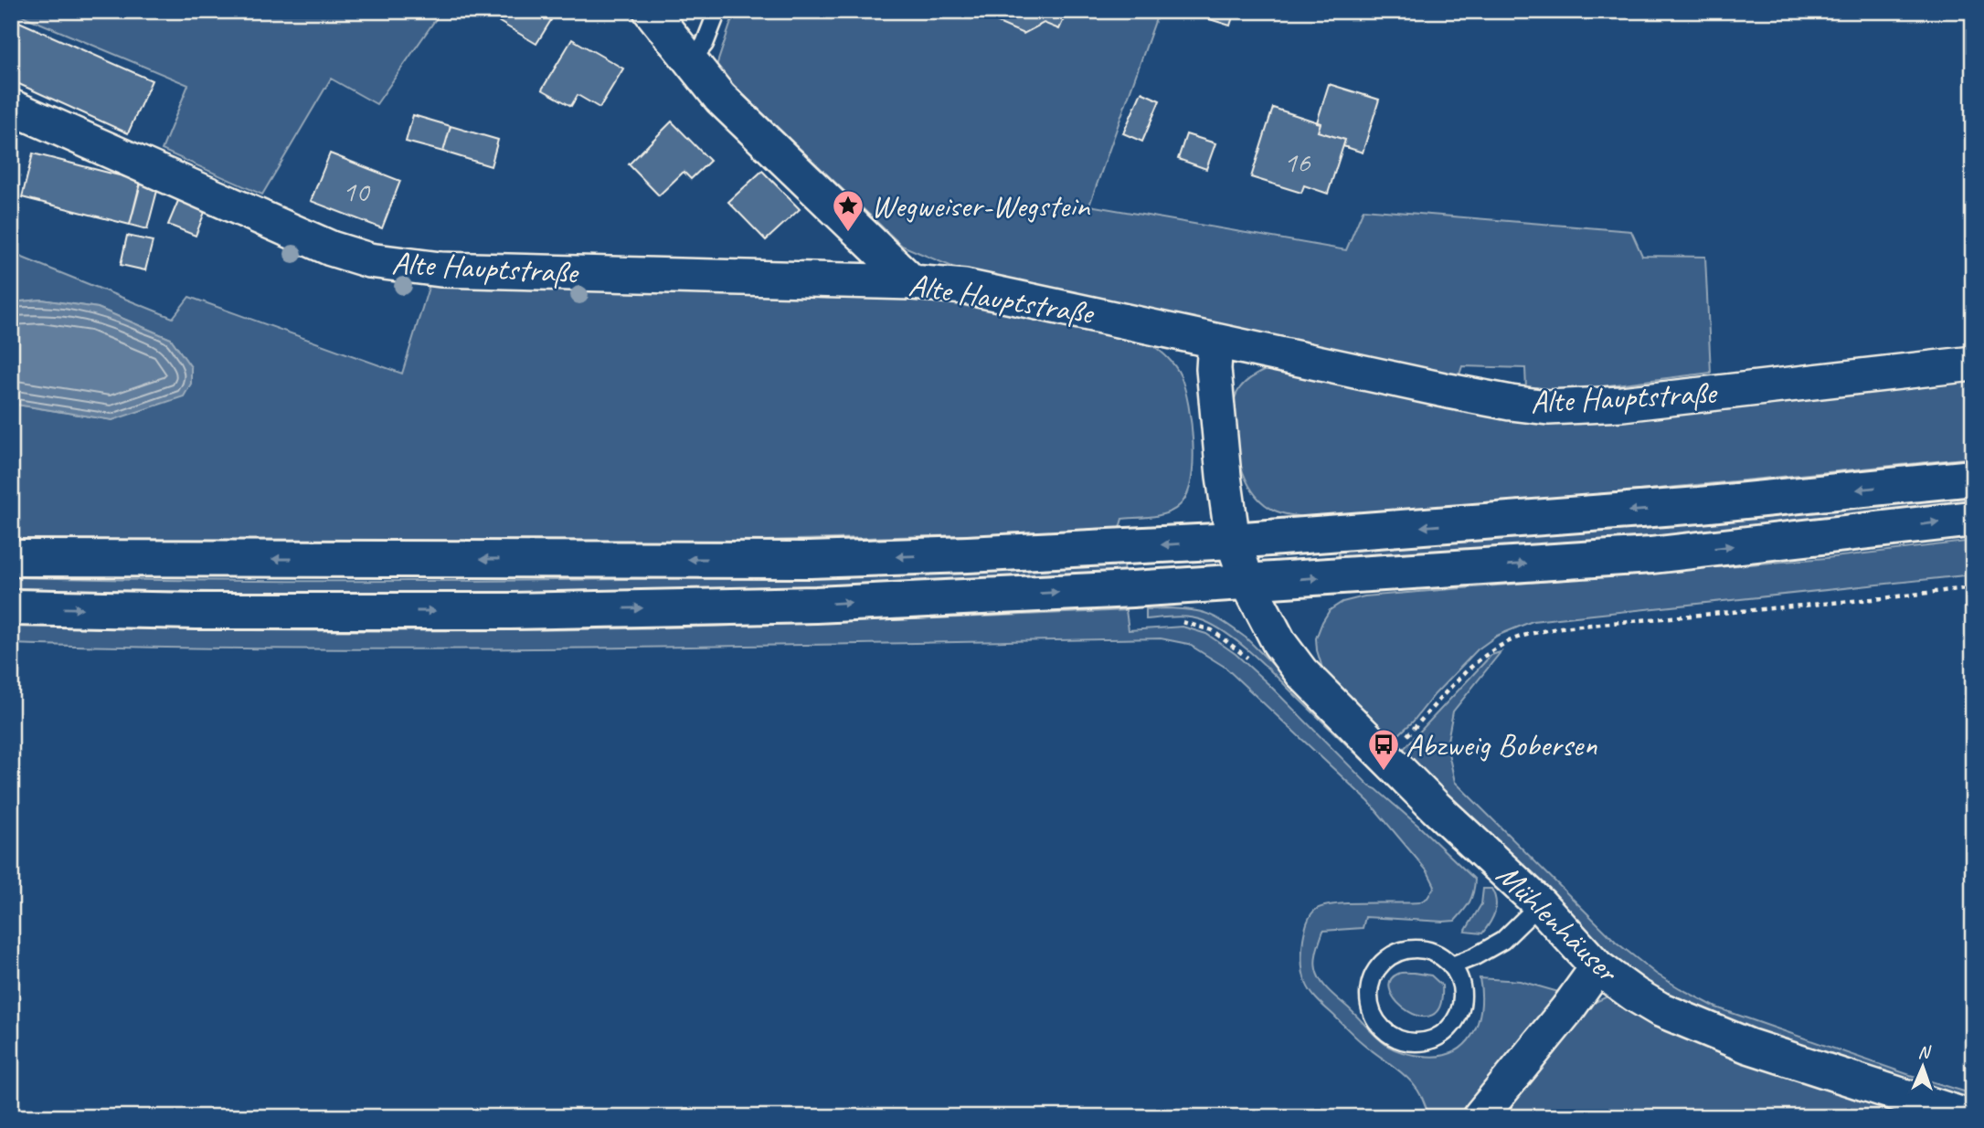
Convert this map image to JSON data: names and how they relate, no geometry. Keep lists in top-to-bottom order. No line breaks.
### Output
{"streets":{"street":["Alte Hauptstraße","Mühlenhäuser"]},"crossings":[["Alte Hauptstraße","Mühlenhäuser"]],"places":{"place":["Wegweiser-Wegstein"],"bus stop":["Abzweig Bobersen"]},"house_numbers":["16","10"],"north":"top"}
